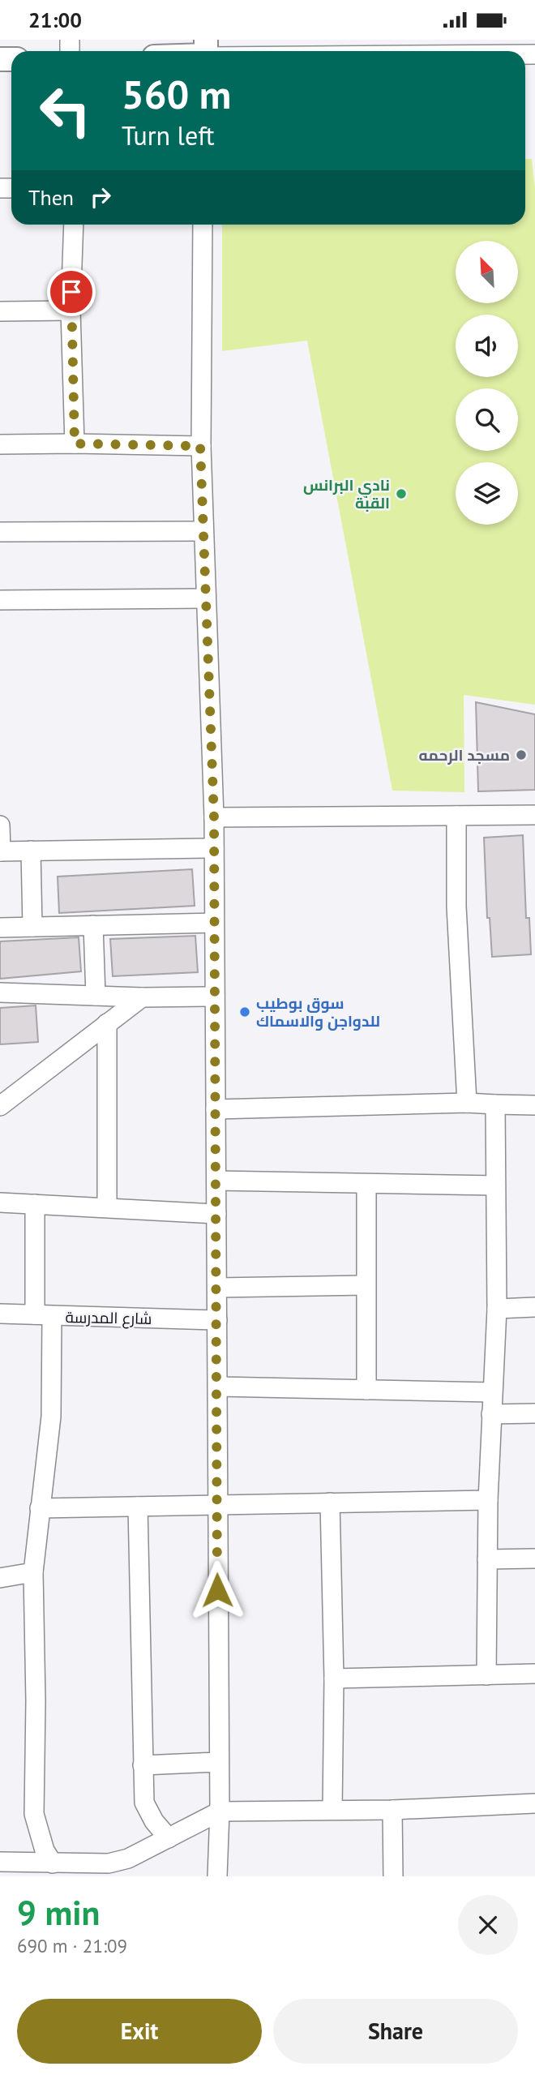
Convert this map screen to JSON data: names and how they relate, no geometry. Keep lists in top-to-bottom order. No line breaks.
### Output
{"streets":{"street":["شارع المدرسة"]},"places":["نادي البرانس القبة","مسجد الرحمه","سوق بوطيب للدواجن والاسماك"],"north":"top left","page":{"status":"21:00","turn":["560 m","Turn left"],"then":"Then","heading":["9 min","690 m · 21:09"],"buttons":["Exit","Share"]}}
